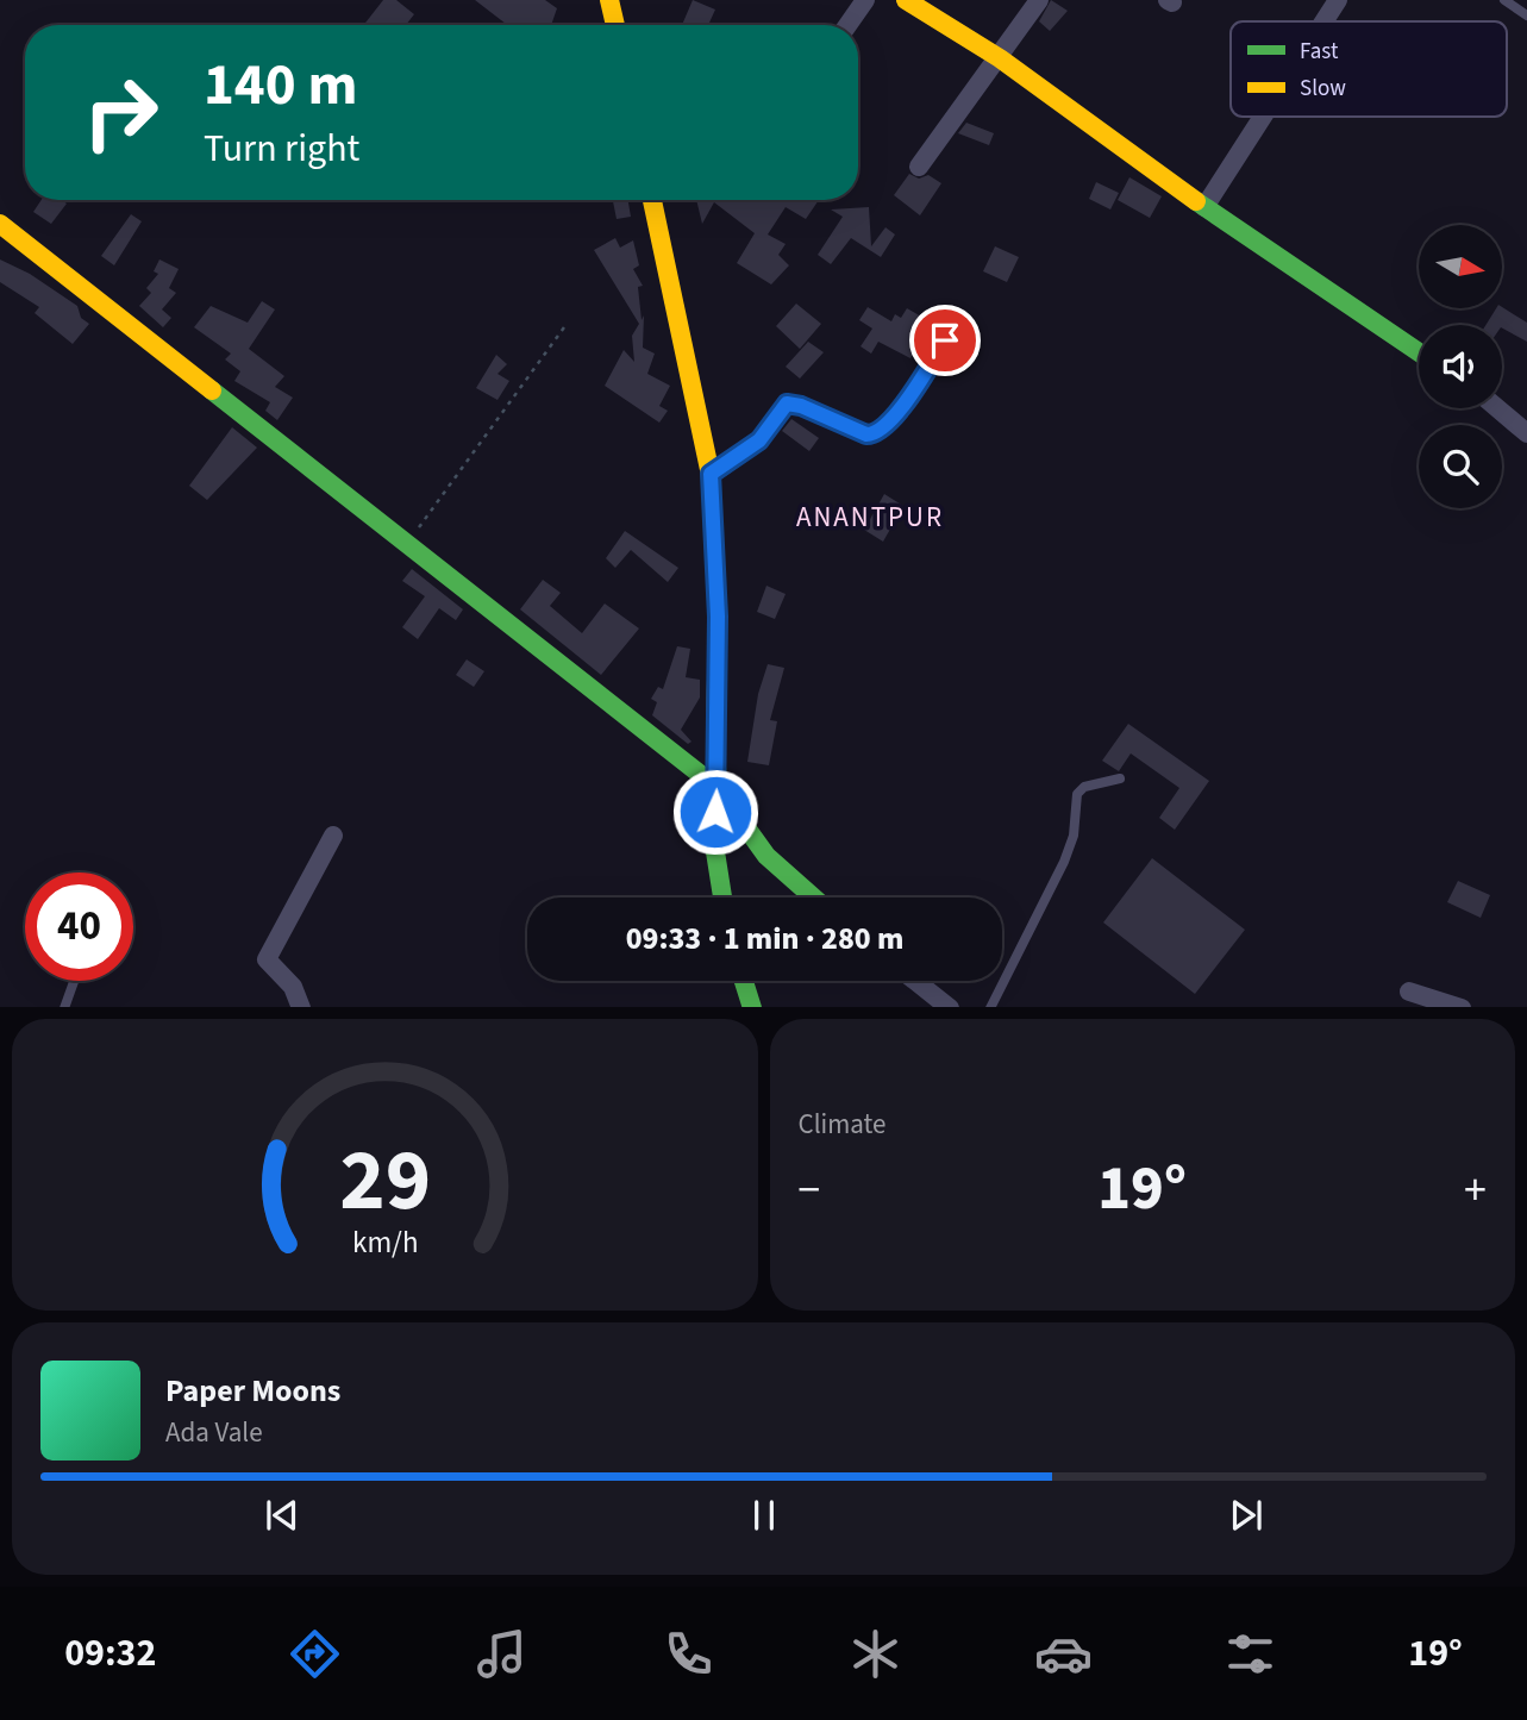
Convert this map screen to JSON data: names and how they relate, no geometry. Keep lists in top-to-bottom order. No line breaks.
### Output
{"districts":["ANANTPUR"],"legend":["Fast","Slow"],"north":"right","page":{"turn":["140 m","Turn right"],"limit":"40","trip":"09:33 · 1 min · 280 m","tile":"Climate","heat":["−","19°","+"],"song":["Paper Moons","Ada Vale"],"tabs":["09:32","19°"],"gauge":["29","km/h"]}}
